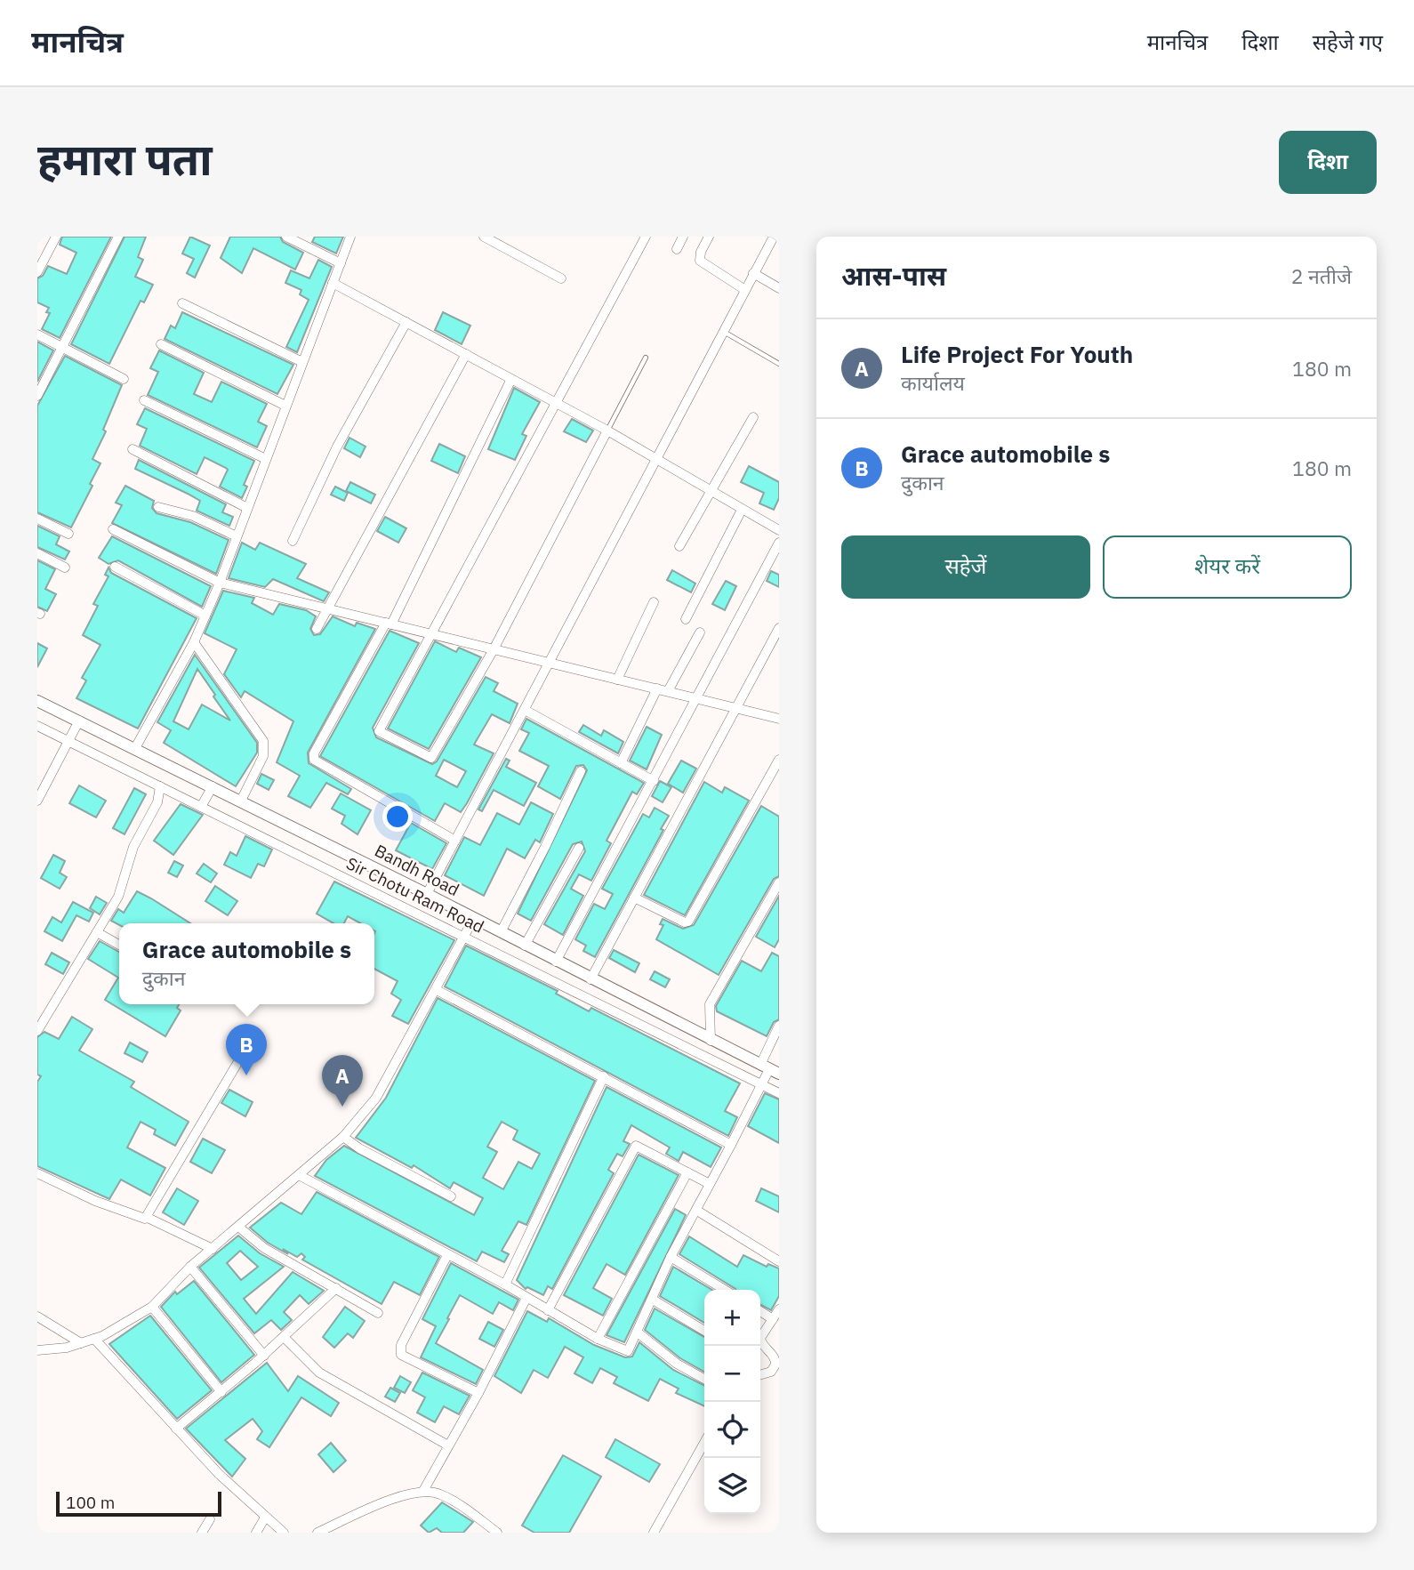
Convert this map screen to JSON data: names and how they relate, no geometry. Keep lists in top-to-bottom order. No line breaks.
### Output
{"streets":{"street":["Bandh Road","Sir Chotu Ram Road"]},"scale_bar":"100 m","page":{"header":"मानचित्र","nav":["मानचित्र","दिशा","सहेजे गए"],"title":"हमारा पता","buttons":["दिशा",["सहेजें","शेयर करें"]],"heading":["आस-पास","2 नतीजे"],"list":[{"mark":"A","name":"Life Project For Youth","note":"कार्यालय","value":"180 m"},{"mark":"B","name":"Grace automobile s","note":"दुकान","value":"180 m"}],"popup":["Grace automobile s","दुकान"],"pins":["B","A"],"map_buttons":["+","−"],"scale":"100 m"}}
